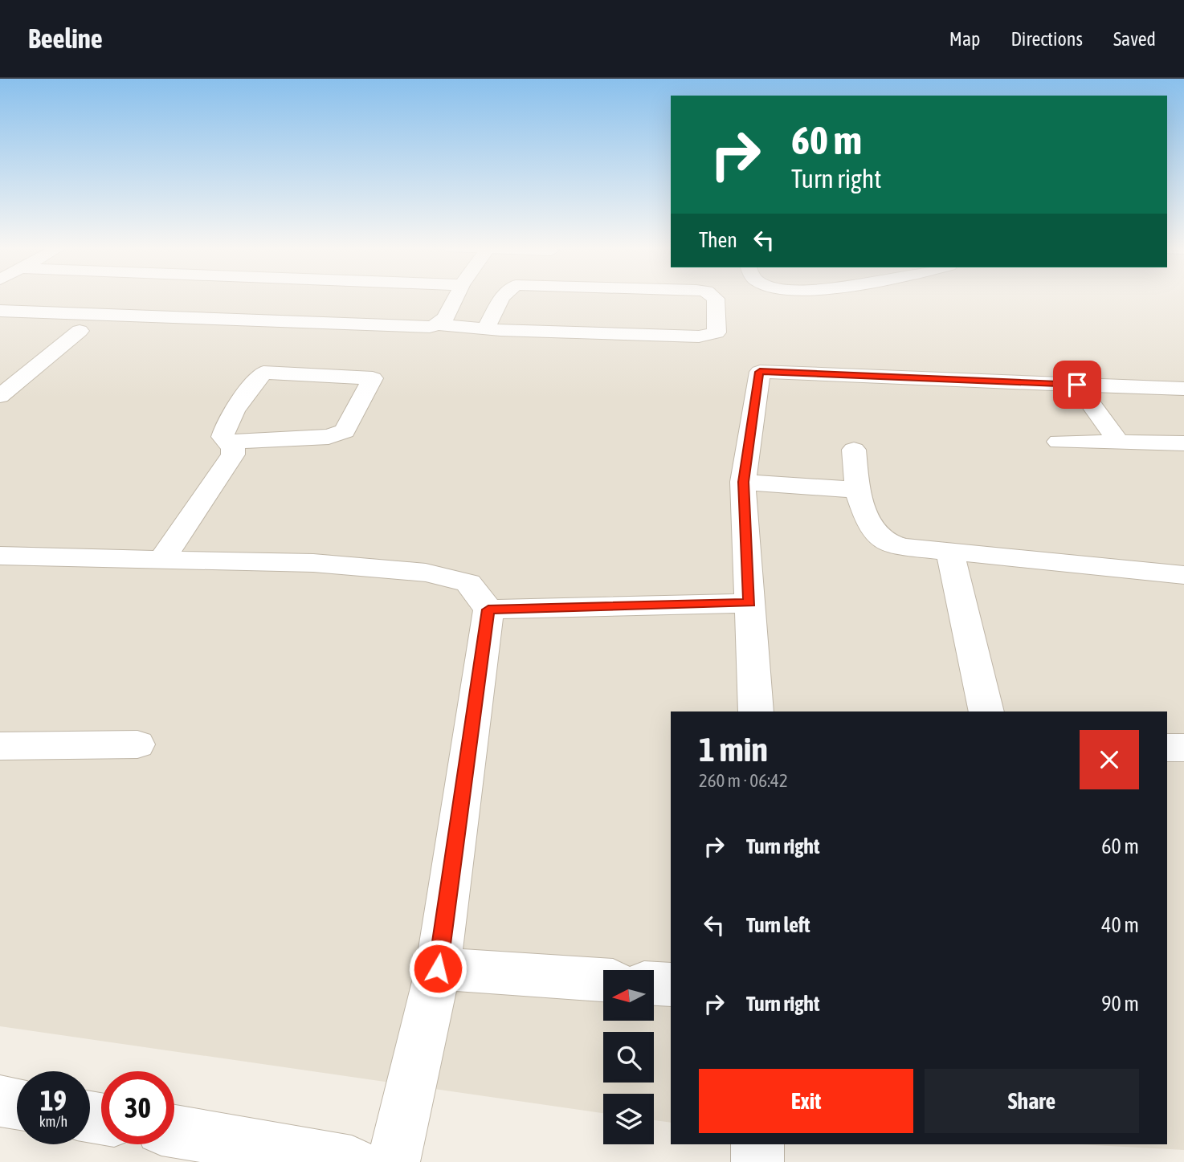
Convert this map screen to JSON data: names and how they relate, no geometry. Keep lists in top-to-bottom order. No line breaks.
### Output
{"north":"left","page":{"header":"Beeline","nav":["Map","Directions","Saved"],"turn":["60 m","Turn right"],"then":"Then","heading":["1 min","260 m · 06:42"],"list":[{"name":"Turn right","value":"60 m"},{"name":"Turn left","value":"40 m"},{"name":"Turn right","value":"90 m"}],"buttons":["Exit","Share"],"speed":"19 km/h","limit":"30"}}
